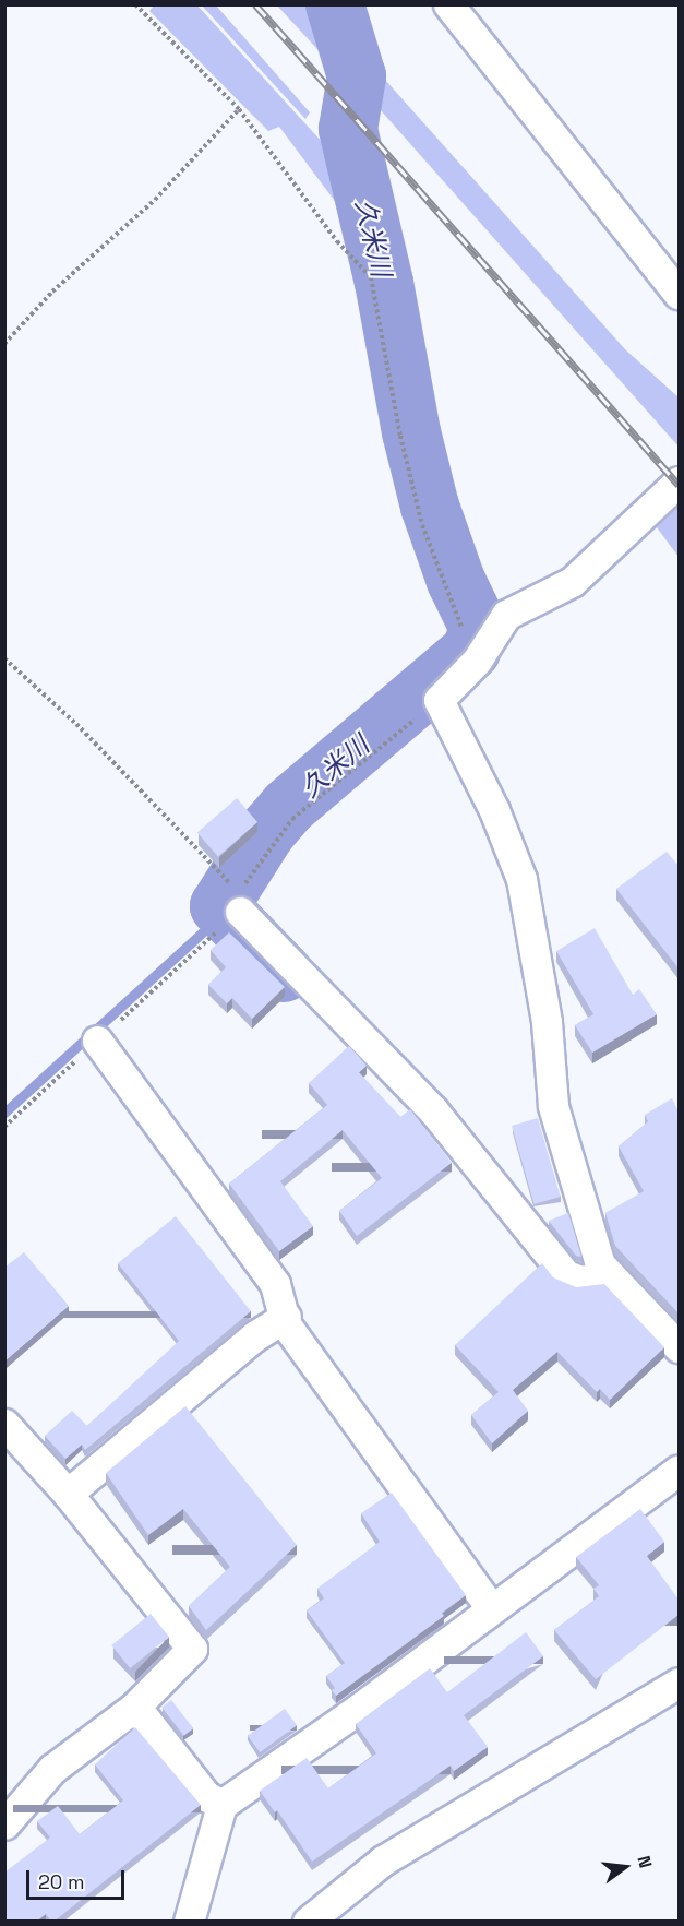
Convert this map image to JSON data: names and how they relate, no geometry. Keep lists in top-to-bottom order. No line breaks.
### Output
{"water":["久米川"],"scale_bar":"20 m","north":"right"}
